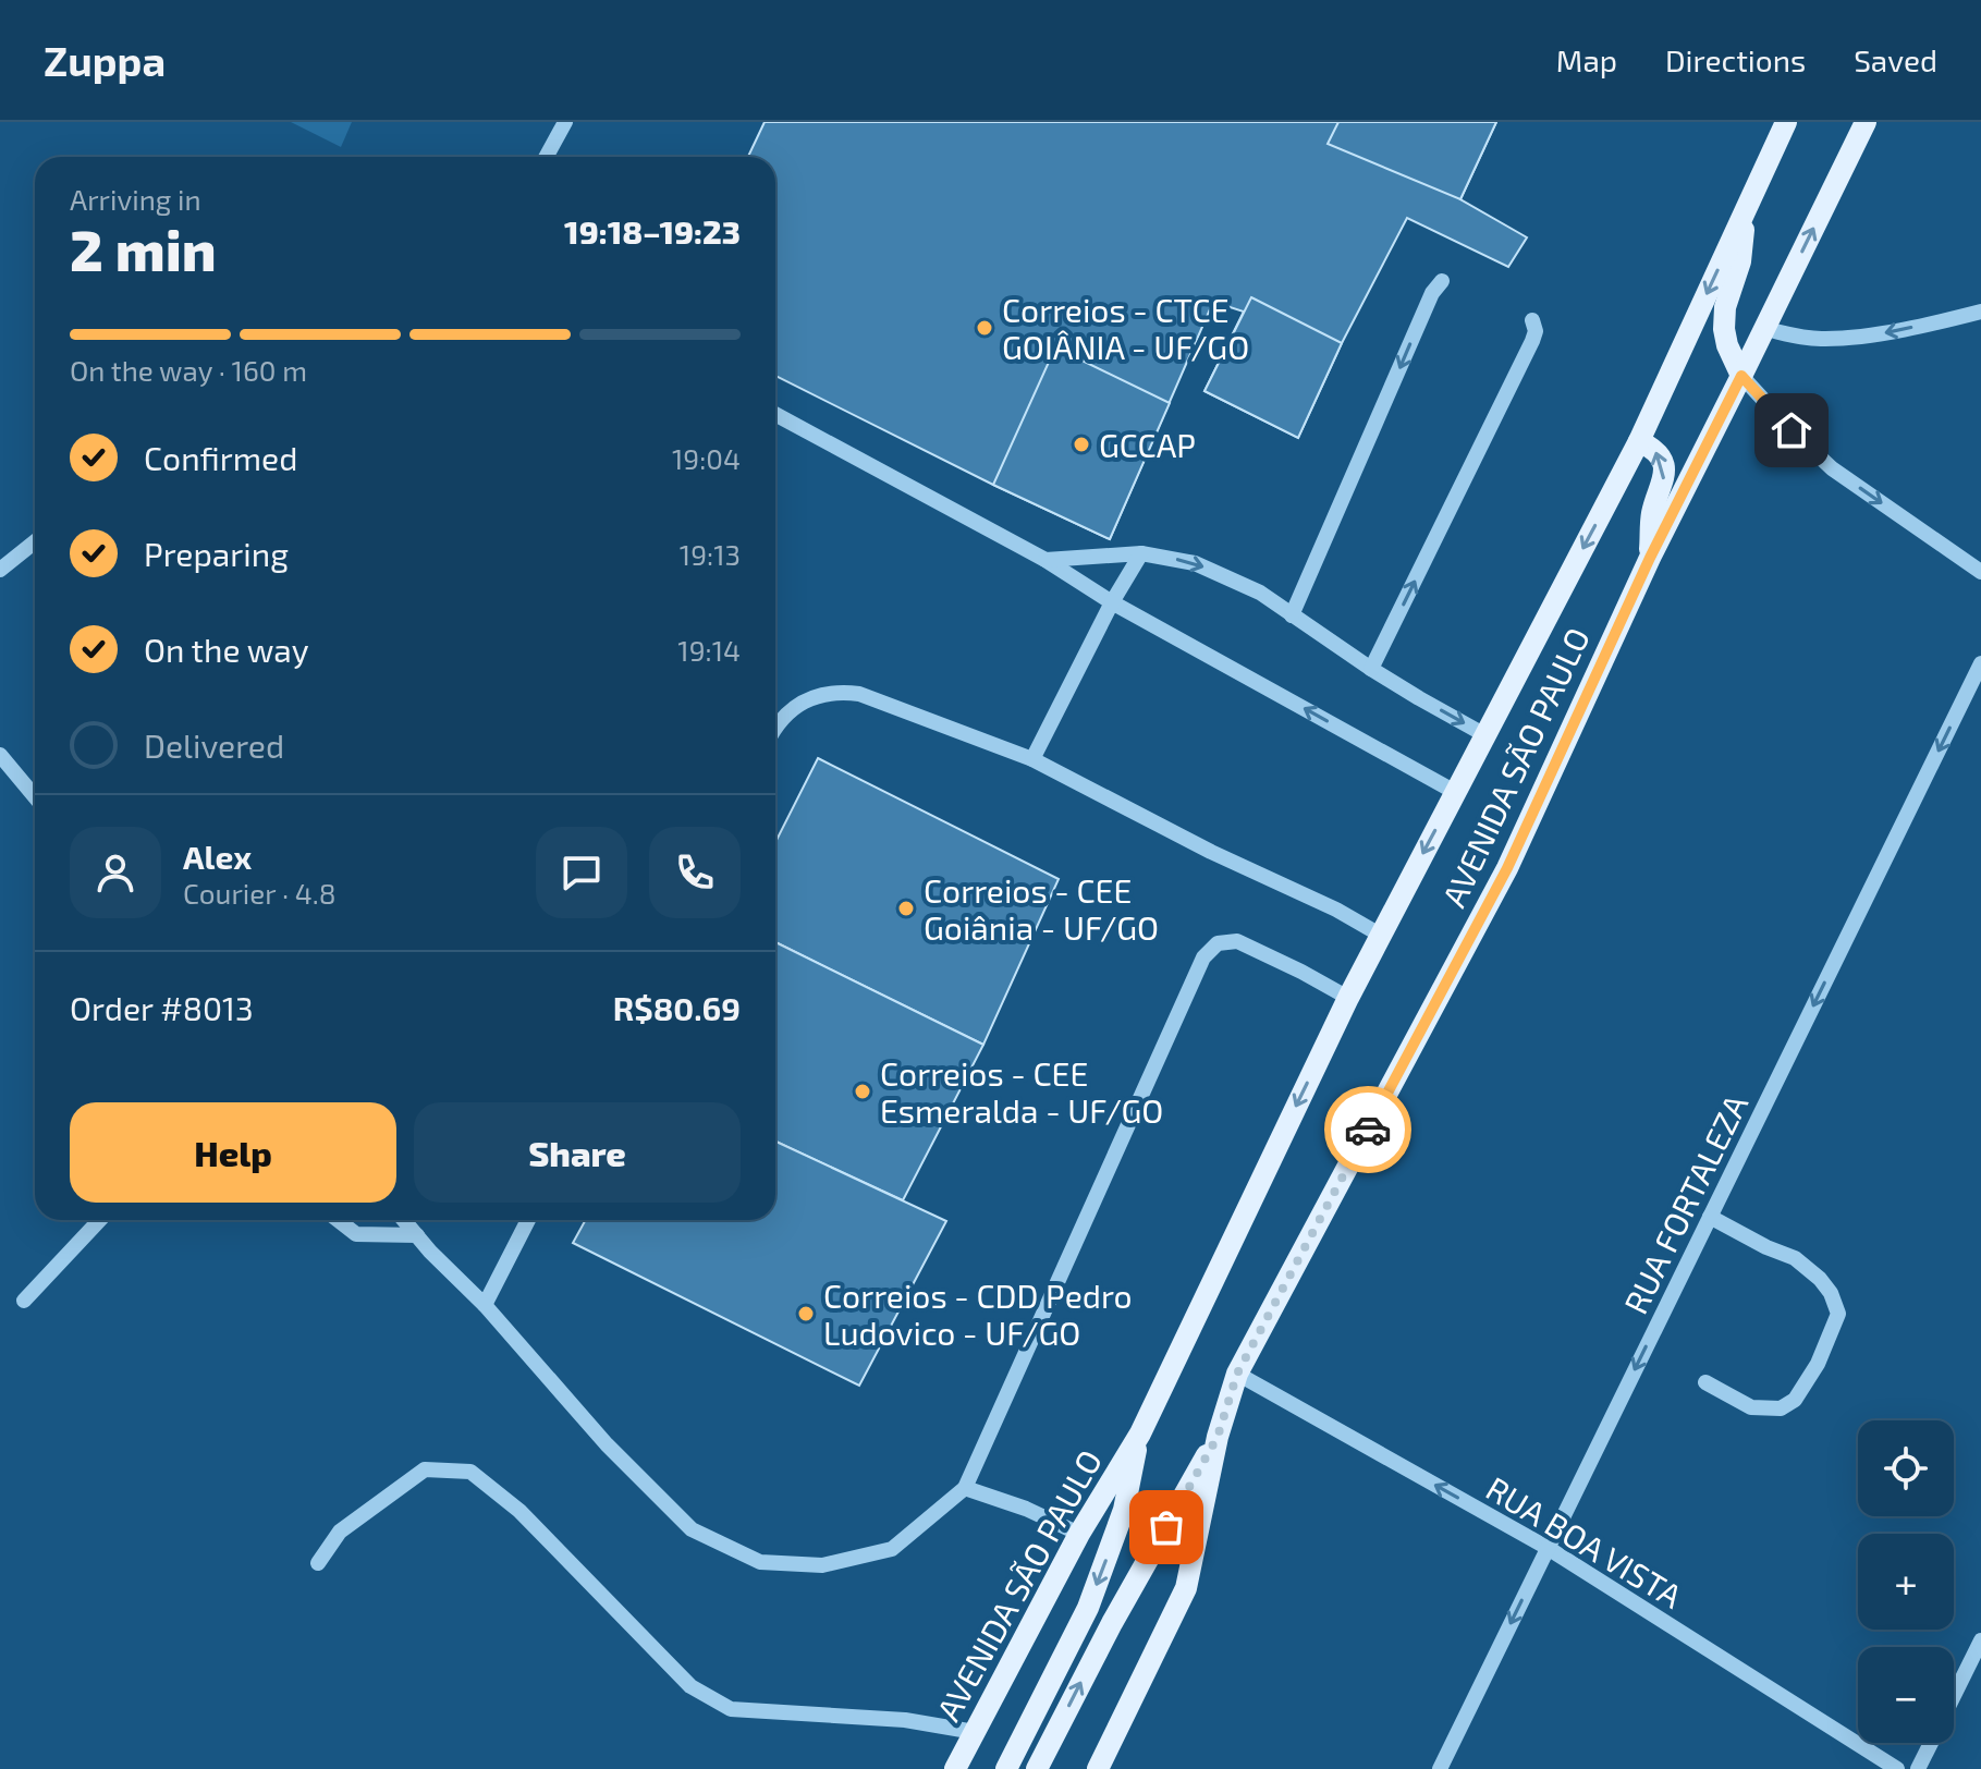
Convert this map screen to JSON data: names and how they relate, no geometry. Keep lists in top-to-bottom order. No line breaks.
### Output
{"streets":{"main road":["AVENIDA SÃO PAULO"],"street":["RUA FORTALEZA","RUA BOA VISTA"]},"crossings":[["AVENIDA SÃO PAULO","RUA BOA VISTA"],["RUA FORTALEZA","RUA BOA VISTA"]],"one_way":["RUA FORTALEZA","RUA BOA VISTA"],"places":["Correios - CTCE GOIÂNIA - UF/GO","GCCAP","Correios - CEE Goiânia - UF/GO","Correios - CEE Esmeralda - UF/GO","Correios - CDD Pedro Ludovico - UF/GO"],"page":{"header":"Zuppa","nav":["Map","Directions","Saved"],"heading":["2 min","Arriving in","19:18–19:23"],"panel":["Alex","Courier · 4.8","Order #8013","R$80.69"],"bar":"On the way · 160 m","list":[["Confirmed","19:04"],["Preparing","19:13"],["On the way","19:14"],"Delivered"],"buttons":["Help","Share"],"map_buttons":["+","−"]}}
